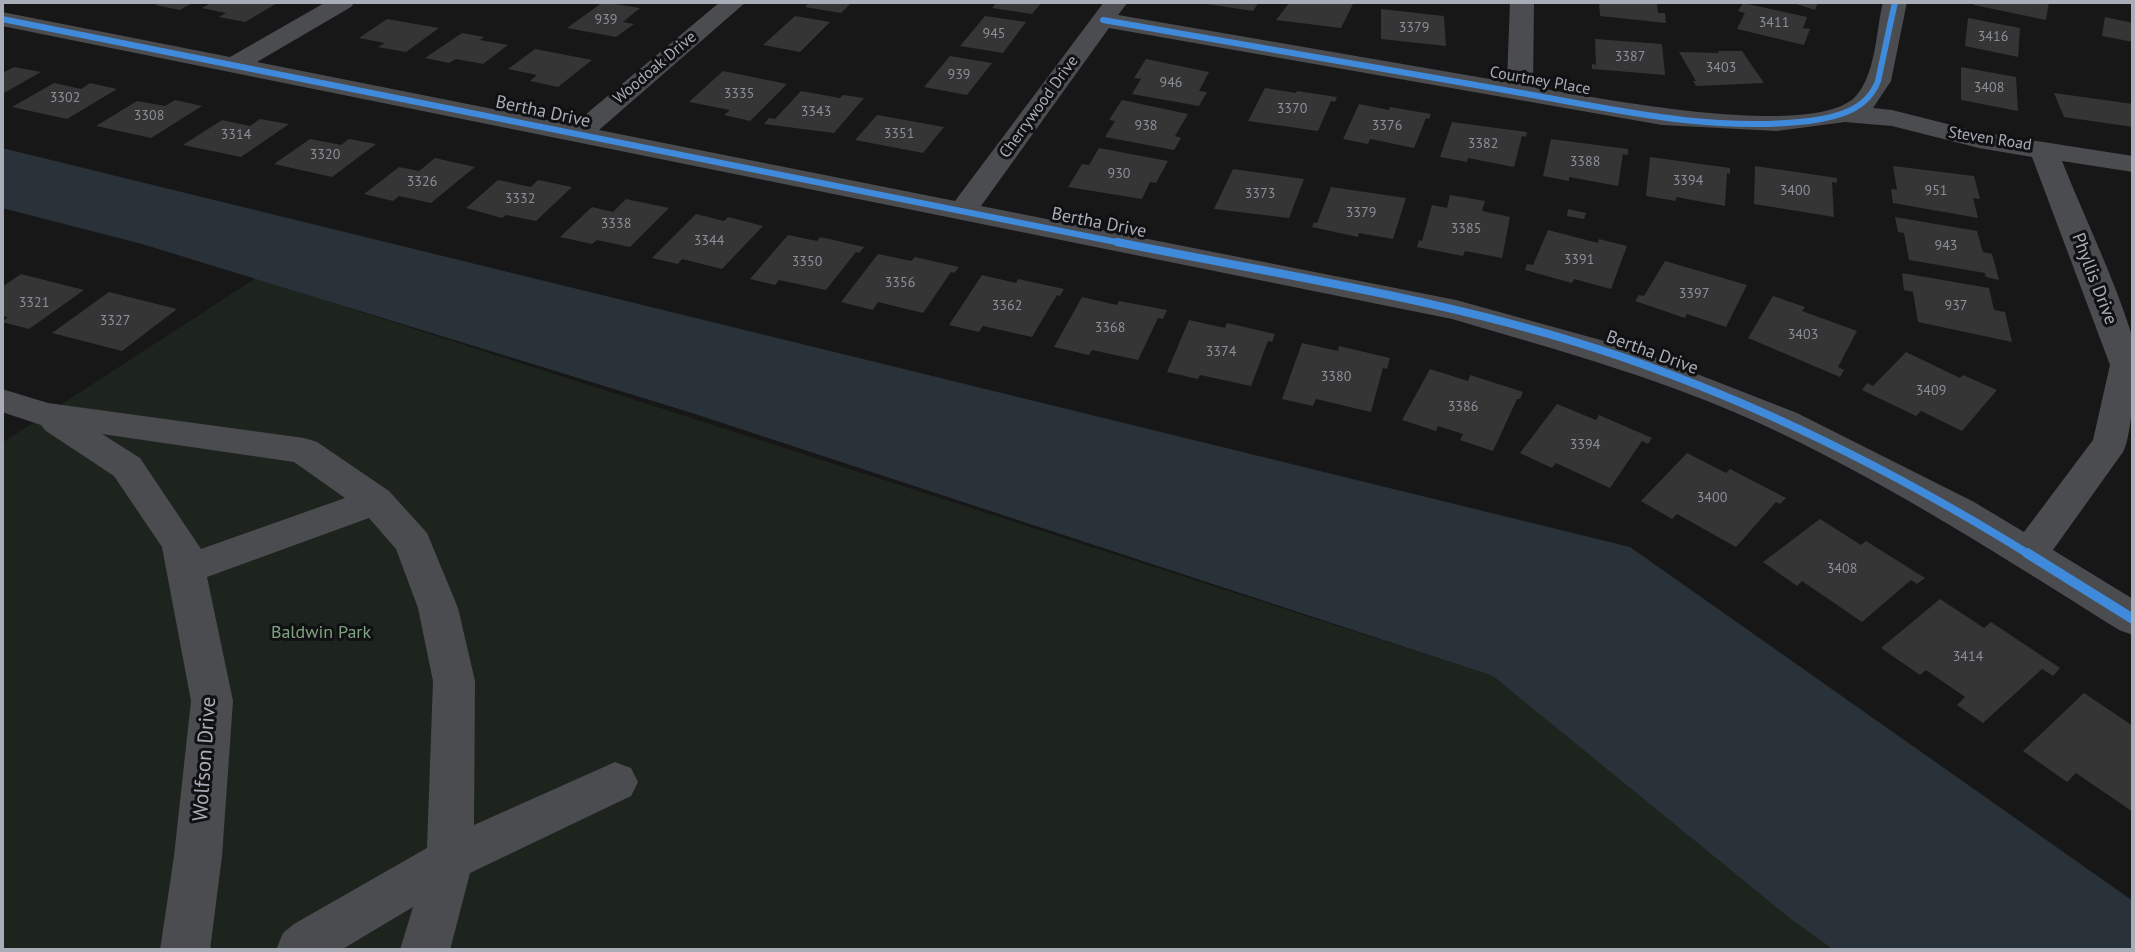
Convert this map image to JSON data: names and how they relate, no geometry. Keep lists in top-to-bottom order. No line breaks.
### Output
{"streets":{"street":["Woodoak Drive","Courtney Place","Cherrywood Drive","Bertha Drive","Steven Road","Phyllis Drive","Wolfson Drive"]},"crossings":[["Woodoak Drive","Bertha Drive"],["Courtney Place","Cherrywood Drive"],["Courtney Place","Steven Road"],["Cherrywood Drive","Bertha Drive"],["Bertha Drive","Phyllis Drive"],["Steven Road","Phyllis Drive"]],"parks":["Baldwin Park"],"house_numbers":["939","3411","3379","945","3416","3387","3403","939","946","3408","3335","3302","3370","3343","3308","938","3376","3351","3314","3382","3320","3388","930","3394","3326","3400","951","3373","3332","3379","3338","3385","3344","943","3391","3350","3356","3397","3321","3362","937","3327","3368","3403","3374","3380","3409","3386","3394","3400","3408","3414"]}
